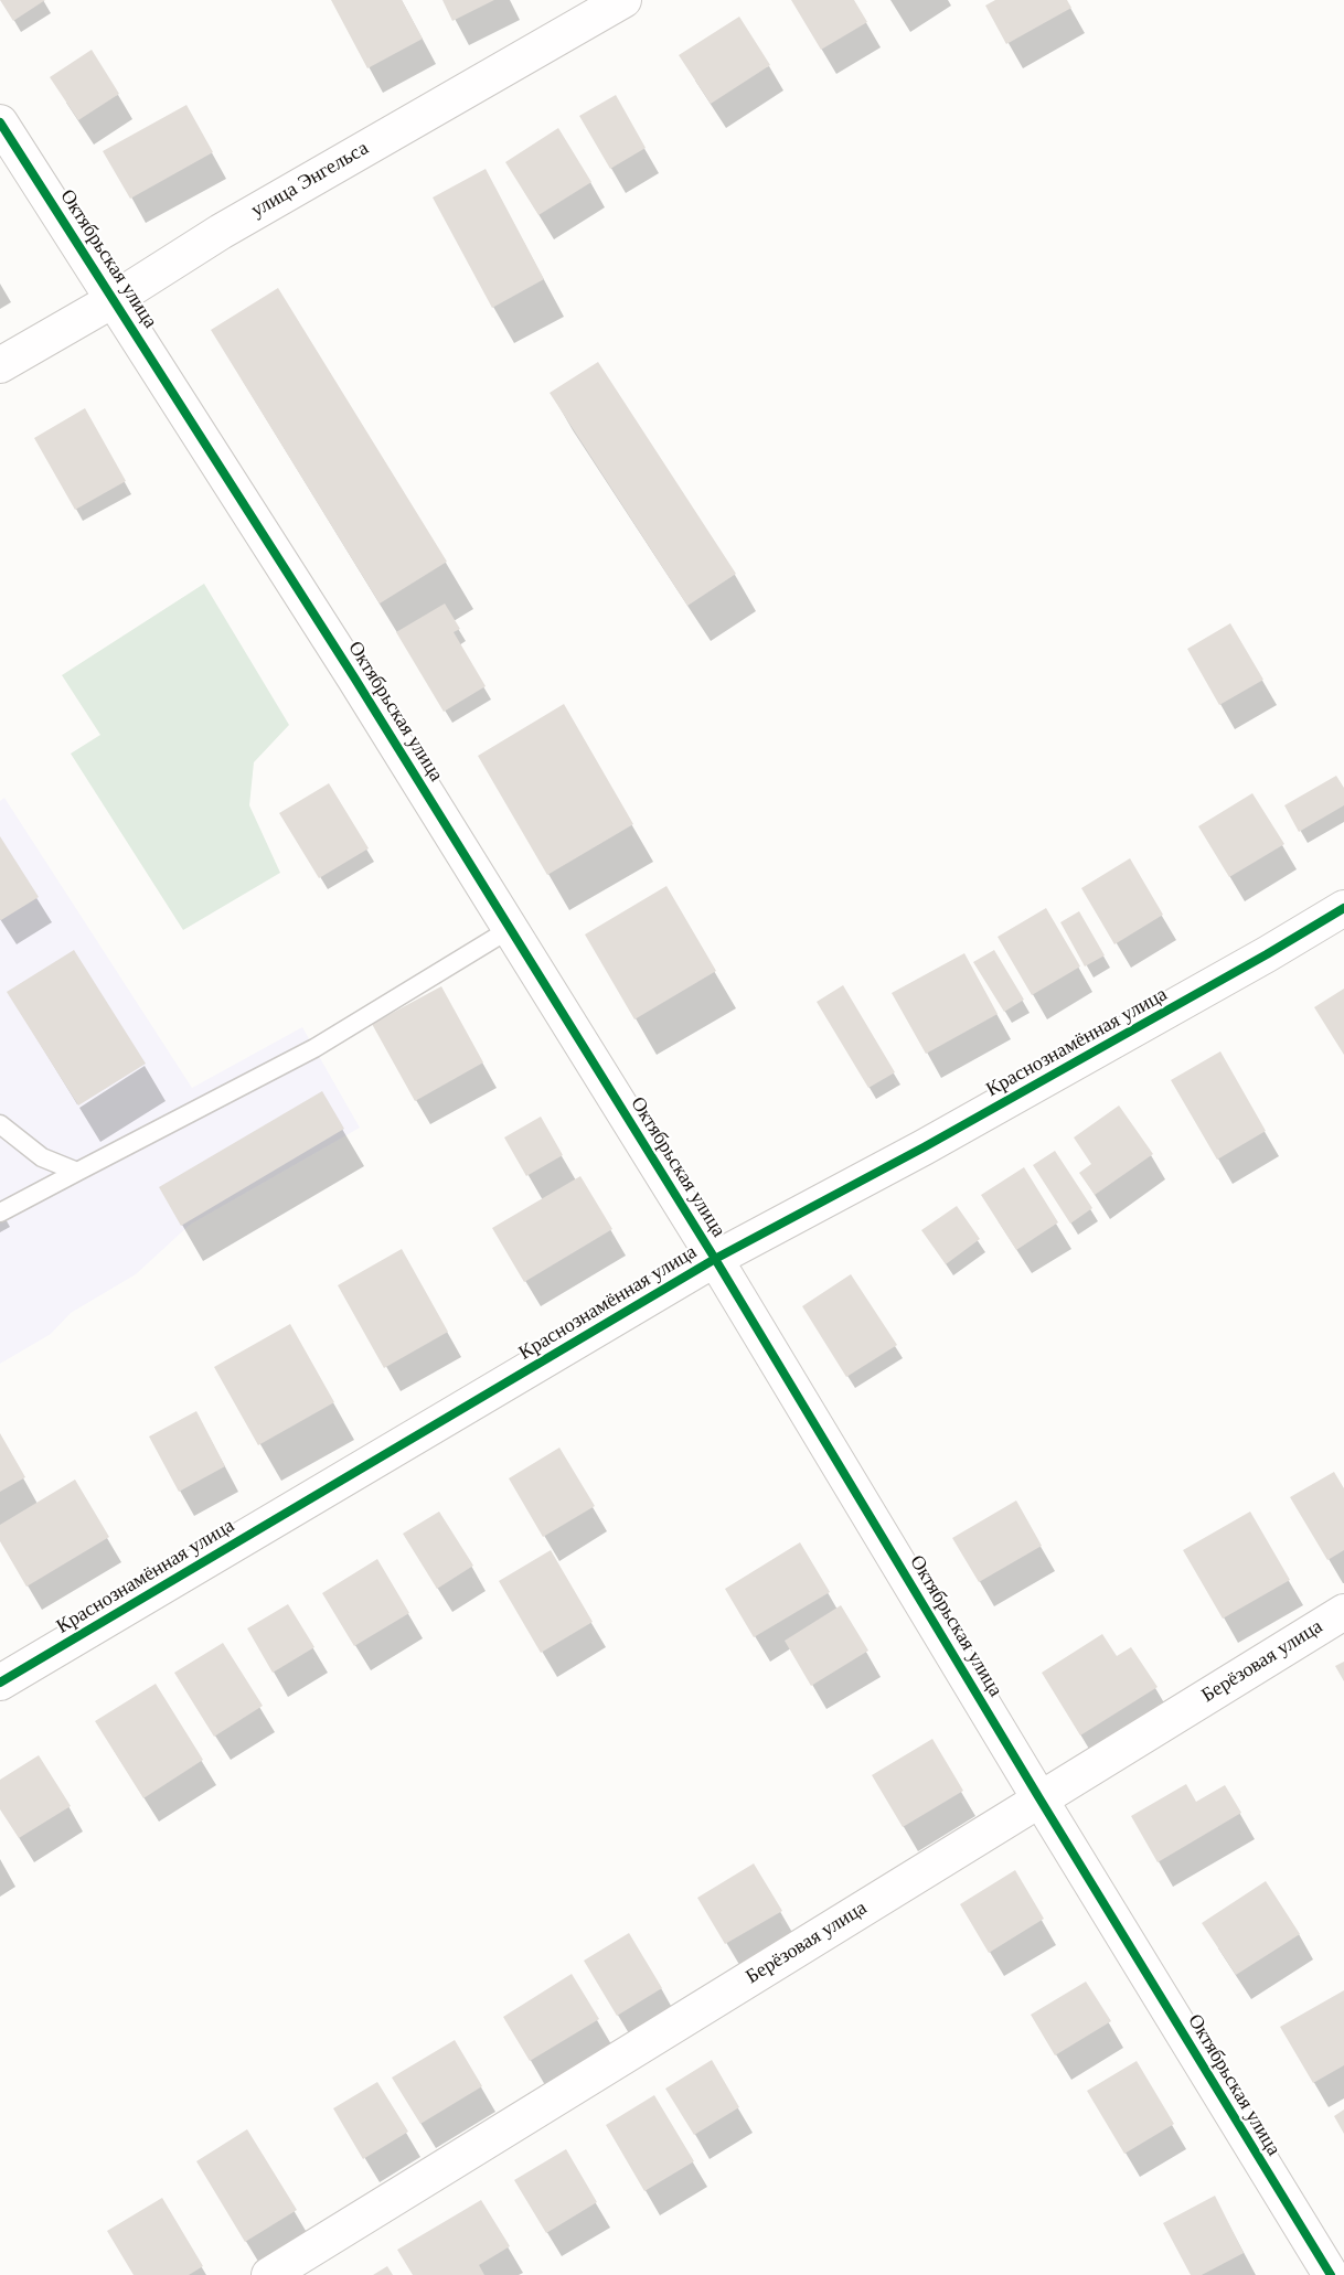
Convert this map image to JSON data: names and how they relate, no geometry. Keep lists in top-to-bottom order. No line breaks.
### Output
{"streets":{"street":["улица Энгельса","Октябрьская улица","Краснознамённая улица","Берёзовая улица"]},"crossings":[["улица Энгельса","Октябрьская улица"],["Октябрьская улица","Краснознамённая улица"],["Октябрьская улица","Берёзовая улица"]]}
